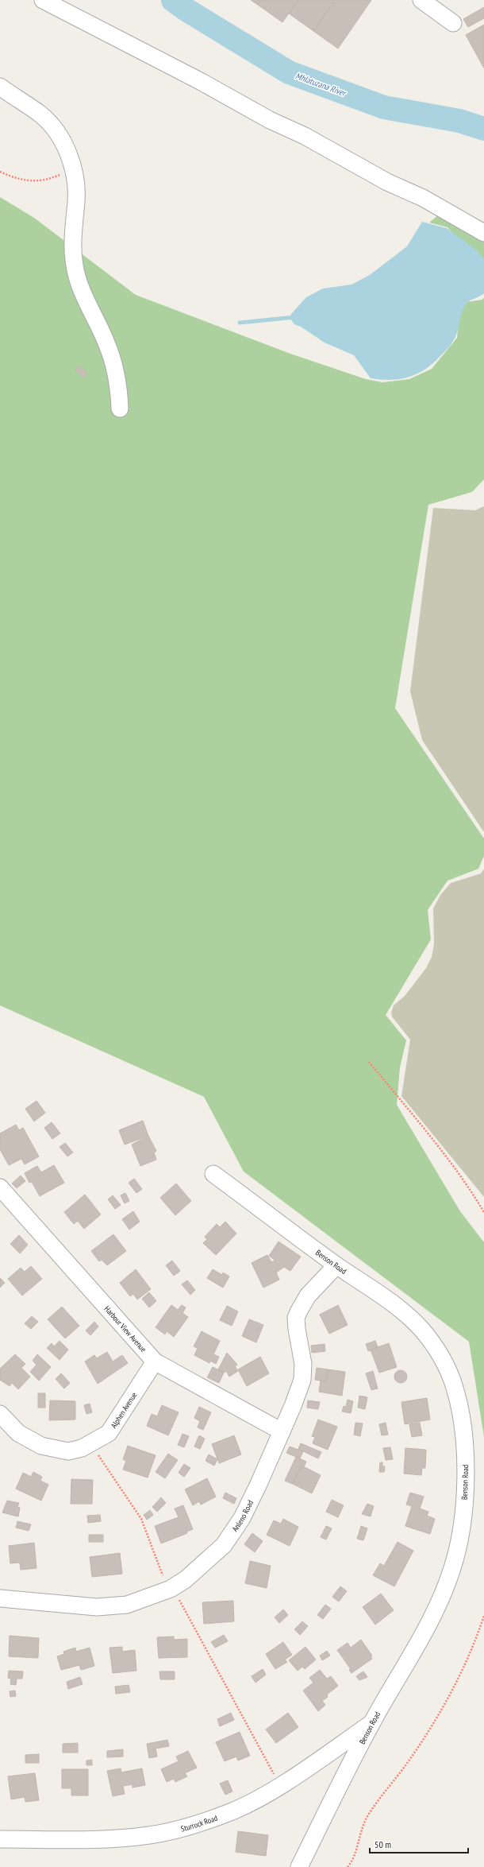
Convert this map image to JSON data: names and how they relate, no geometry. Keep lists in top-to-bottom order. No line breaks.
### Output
{"streets":{"street":["Benson Road","Harbour View Avenue","Alphen Avenue","Anleno Road","Sturrock Road"]},"crossings":[["Benson Road","Anleno Road"],["Benson Road","Sturrock Road"],["Harbour View Avenue","Alphen Avenue"],["Harbour View Avenue","Anleno Road"]],"water":["Mhlatuzana River"],"scale_bar":"50 m"}
